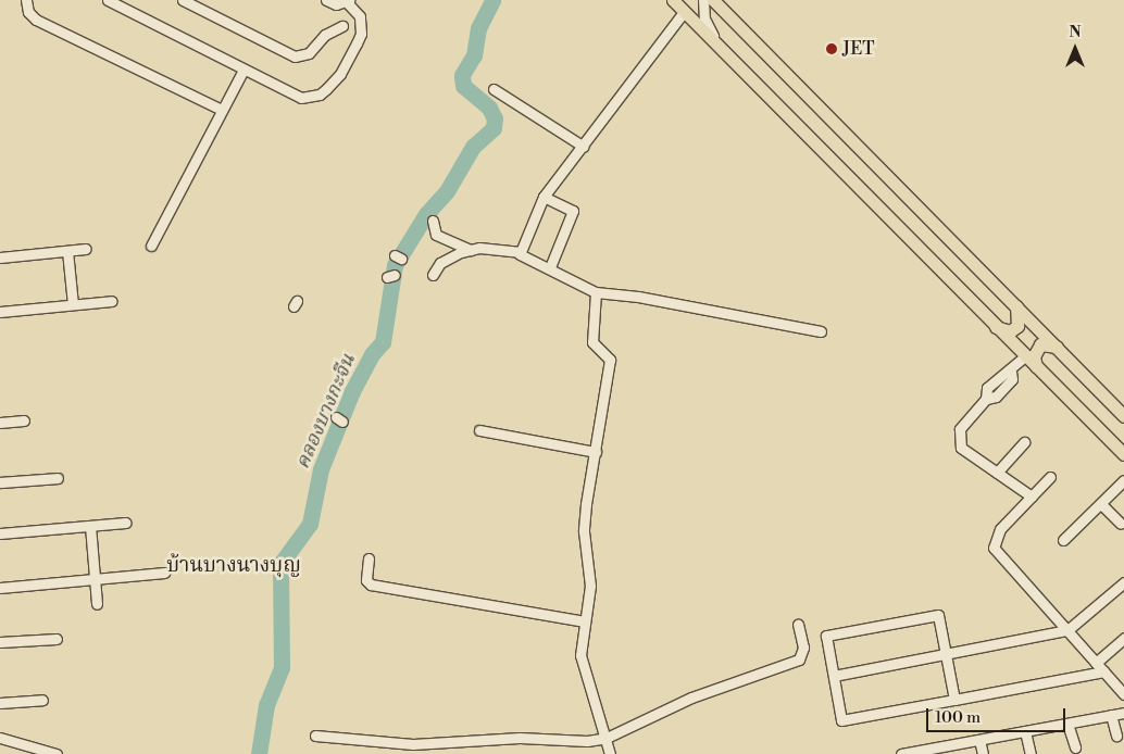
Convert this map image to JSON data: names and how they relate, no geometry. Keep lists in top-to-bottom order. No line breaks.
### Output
{"districts":["บ้านบางนางบุญ"],"water":["คลองบางกะจีน"],"places":["JET"],"scale_bar":"100 m","north":"top"}
